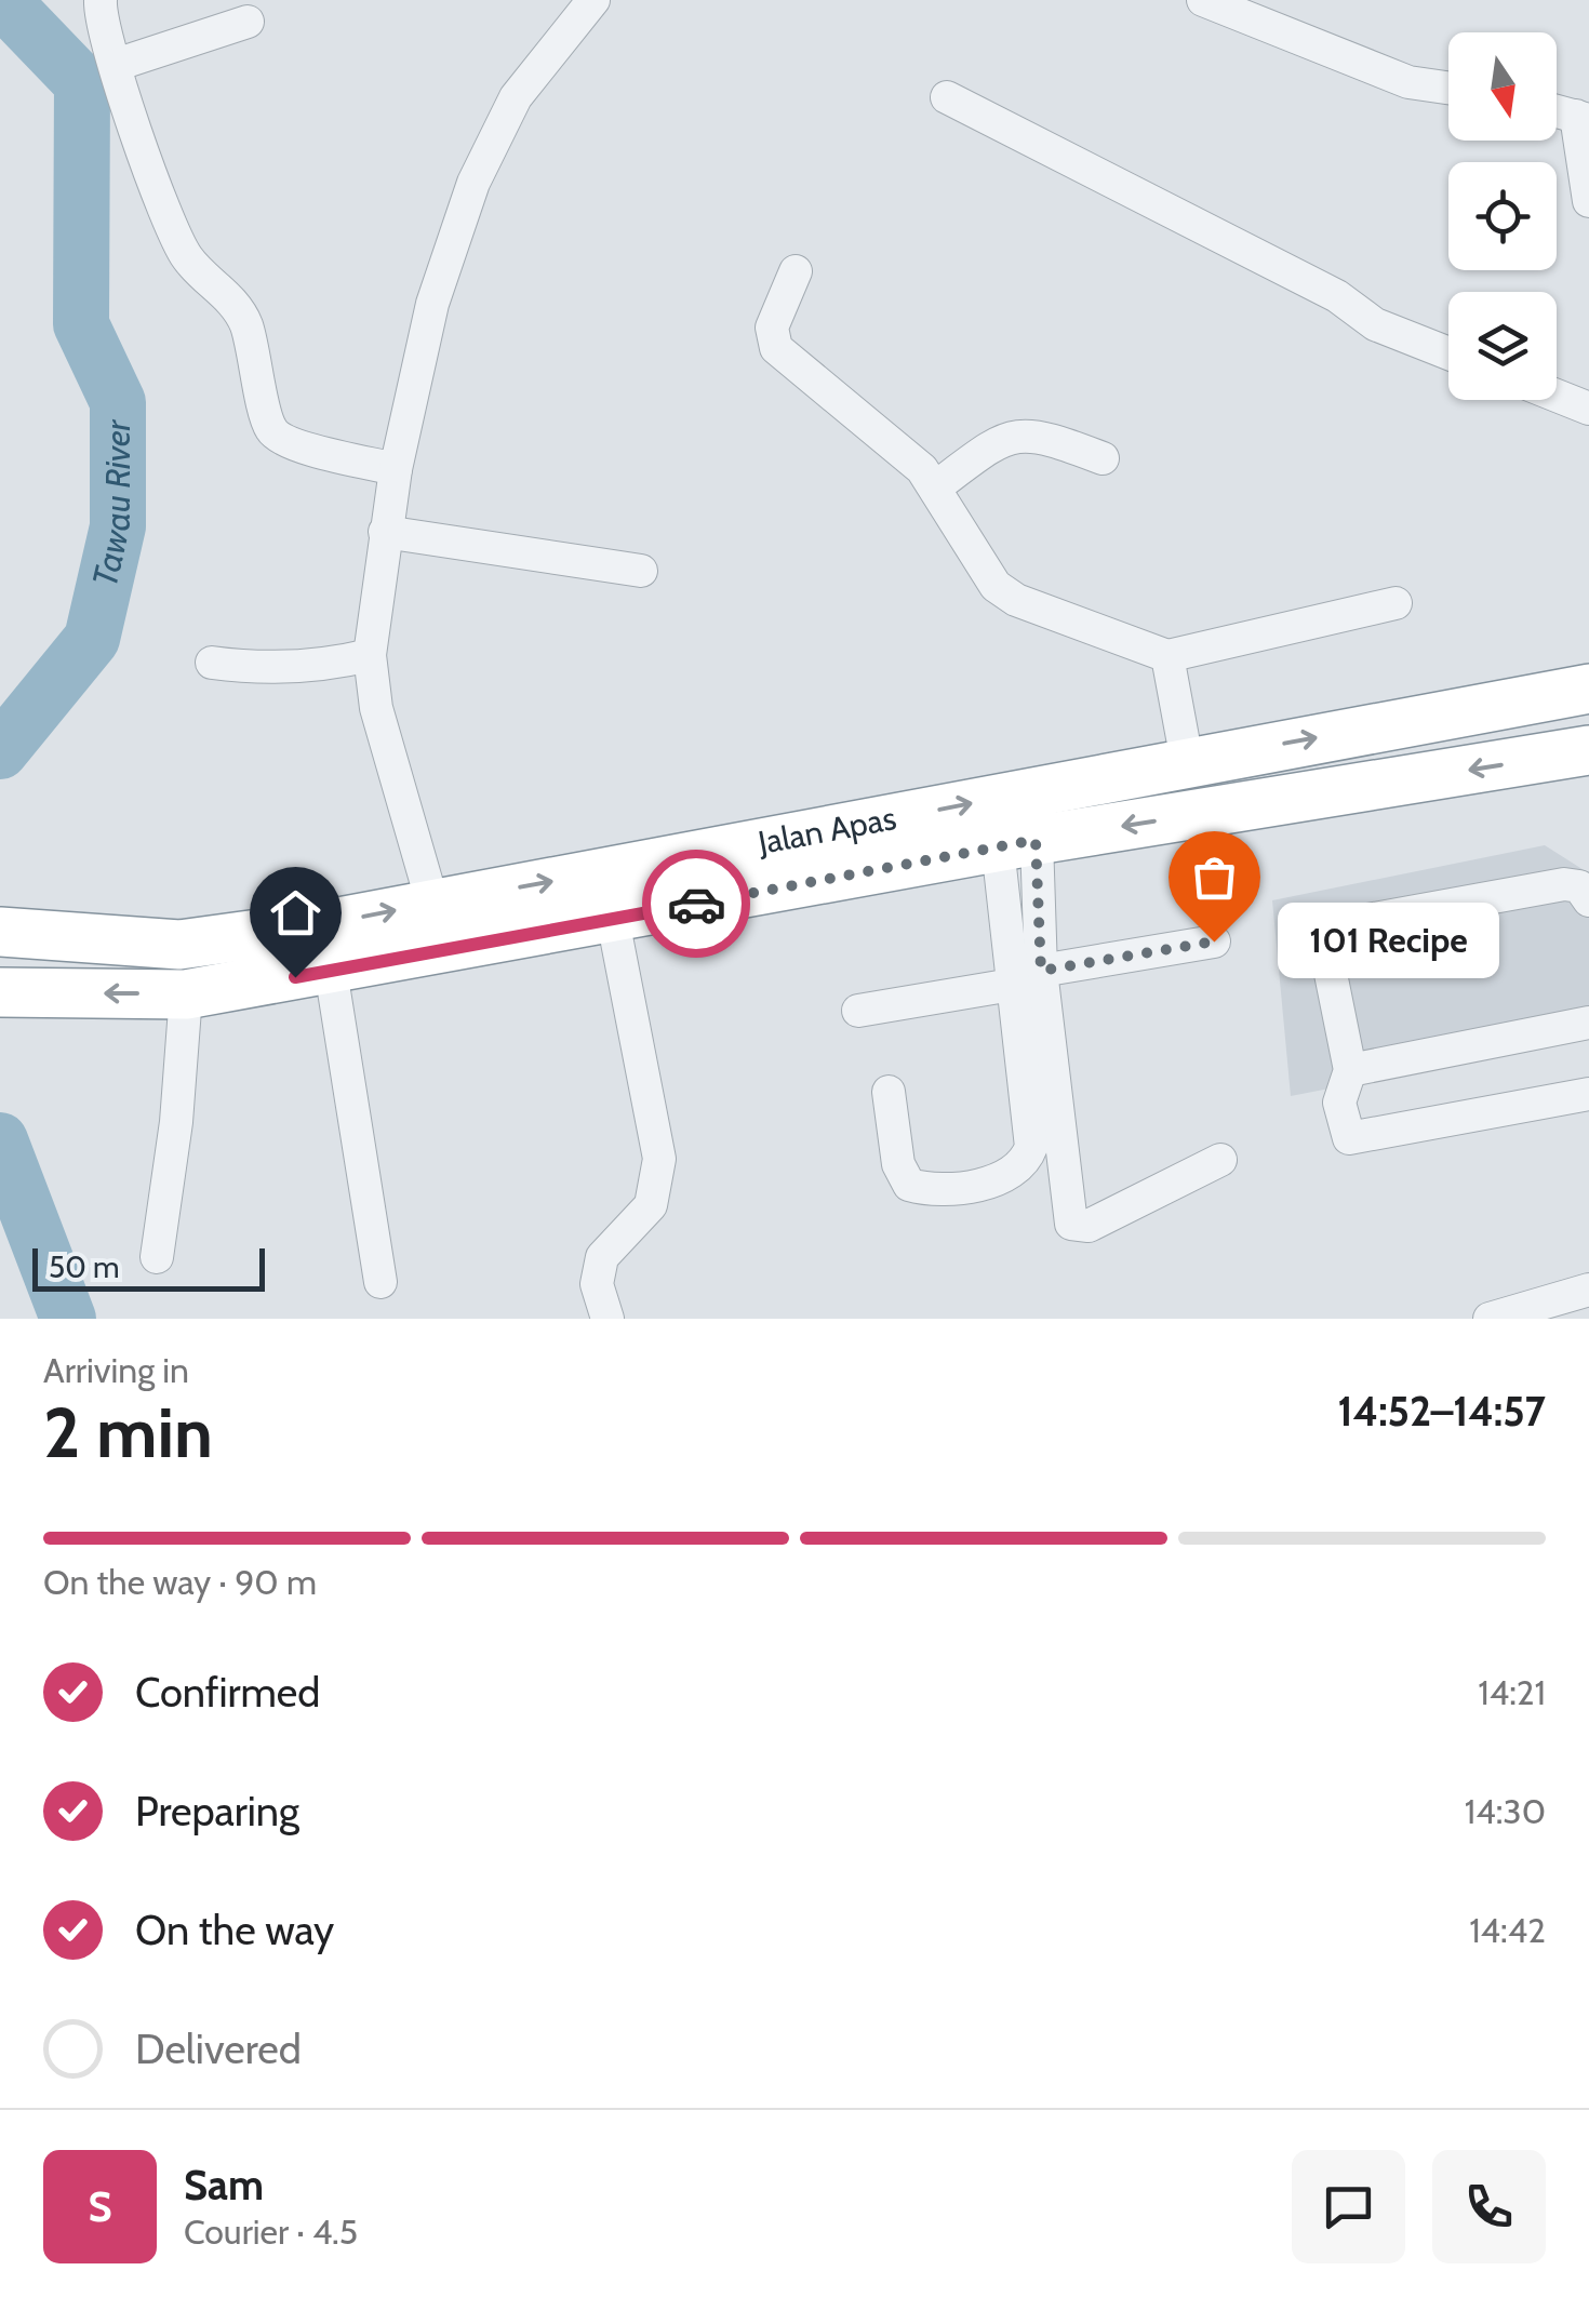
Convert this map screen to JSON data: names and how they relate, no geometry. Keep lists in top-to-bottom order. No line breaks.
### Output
{"streets":{"highway":["Jalan Apas"]},"water":["Tawau River"],"places":["101 Recipe"],"scale_bar":"50 m","north":"bottom","page":{"bubble":"101 Recipe","scale":"50 m","heading":["2 min","Arriving in","14:52–14:57"],"panel":["Sam","Courier · 4.5"],"bar":"On the way · 90 m","list":[["Confirmed","14:21"],["Preparing","14:30"],["On the way","14:42"],"Delivered"],"round":"S"}}
